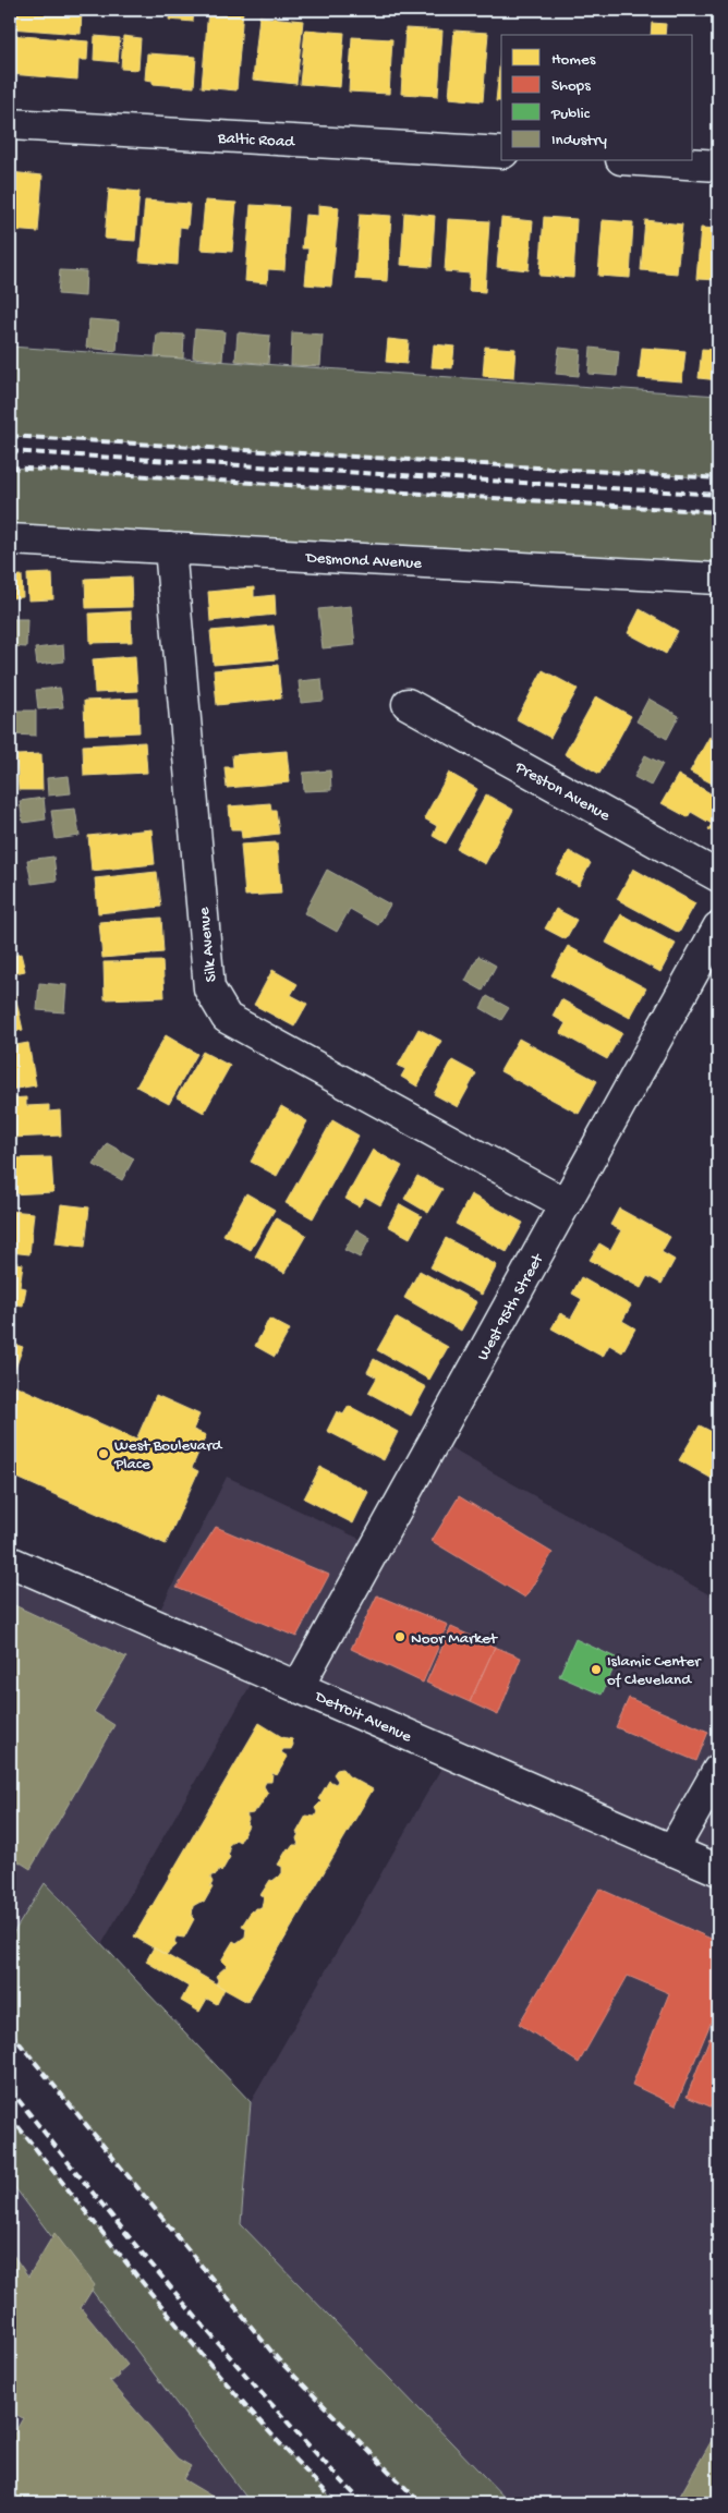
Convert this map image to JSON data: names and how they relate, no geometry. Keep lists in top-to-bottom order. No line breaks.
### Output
{"streets":{"street":["Baltic Road","Desmond Avenue","Preston Avenue","Silk Avenue","West 95th Street","Detroit Avenue"]},"crossings":[["Desmond Avenue","Silk Avenue"],["Silk Avenue","West 95th Street"],["West 95th Street","Detroit Avenue"]],"places":["West Boulevard Place","Noor Market","Islamic Center of Cleveland"],"legend":["Homes","Shops","Public","Industry"]}
